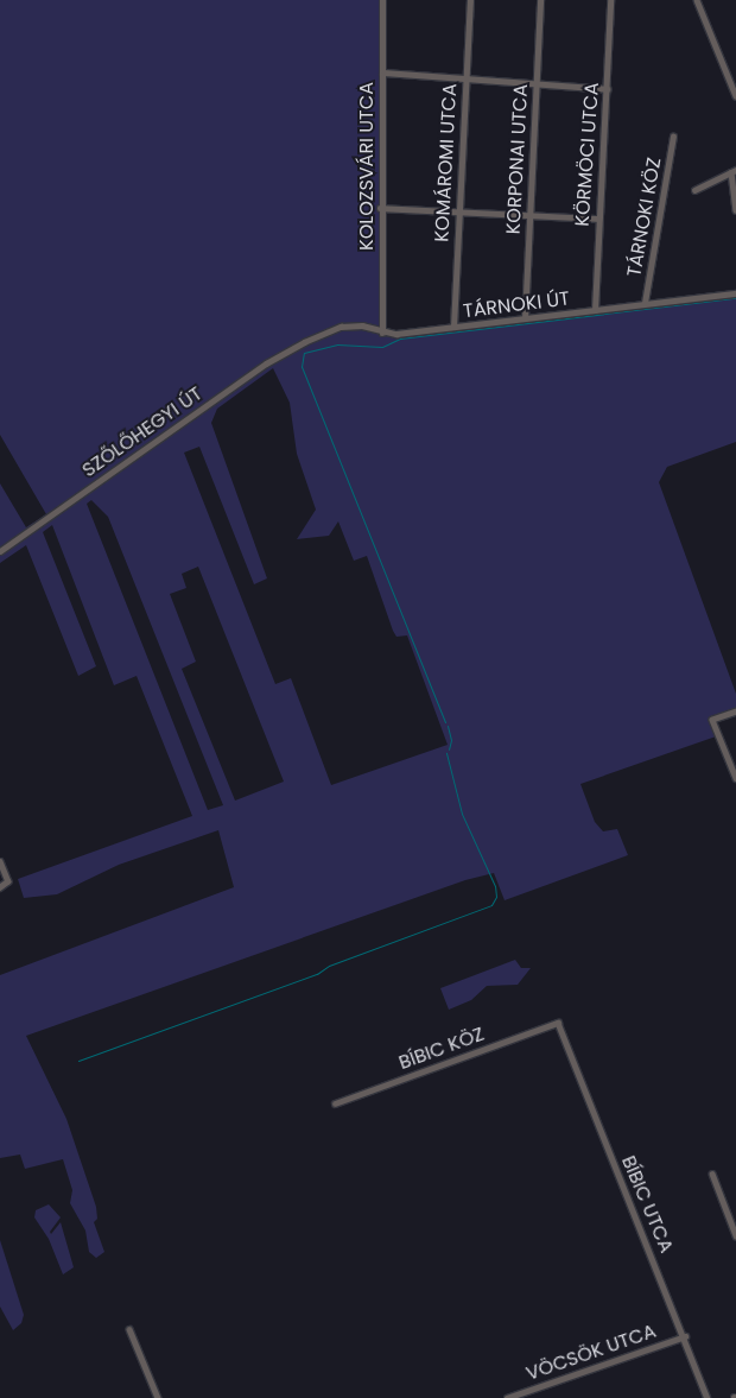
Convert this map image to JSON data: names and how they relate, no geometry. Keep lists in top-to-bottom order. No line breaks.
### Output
{"streets":{"street":["KÖRMÖCI UTCA","KORPONAI UTCA","KOMÁROMI UTCA","KOLOZSVÁRI UTCA","TÁRNOKI KÖZ","TÁRNOKI ÚT","SZŐLŐHEGYI ÚT","BÍBIC KÖZ","BÍBIC UTCA","VÖCSÖK UTCA"]},"crossings":[["KÖRMÖCI UTCA","TÁRNOKI ÚT"],["KORPONAI UTCA","TÁRNOKI ÚT"],["KOMÁROMI UTCA","TÁRNOKI ÚT"],["KOLOZSVÁRI UTCA","TÁRNOKI ÚT"],["TÁRNOKI KÖZ","TÁRNOKI ÚT"],["TÁRNOKI ÚT","SZŐLŐHEGYI ÚT"],["BÍBIC KÖZ","BÍBIC UTCA"],["BÍBIC UTCA","VÖCSÖK UTCA"]]}
